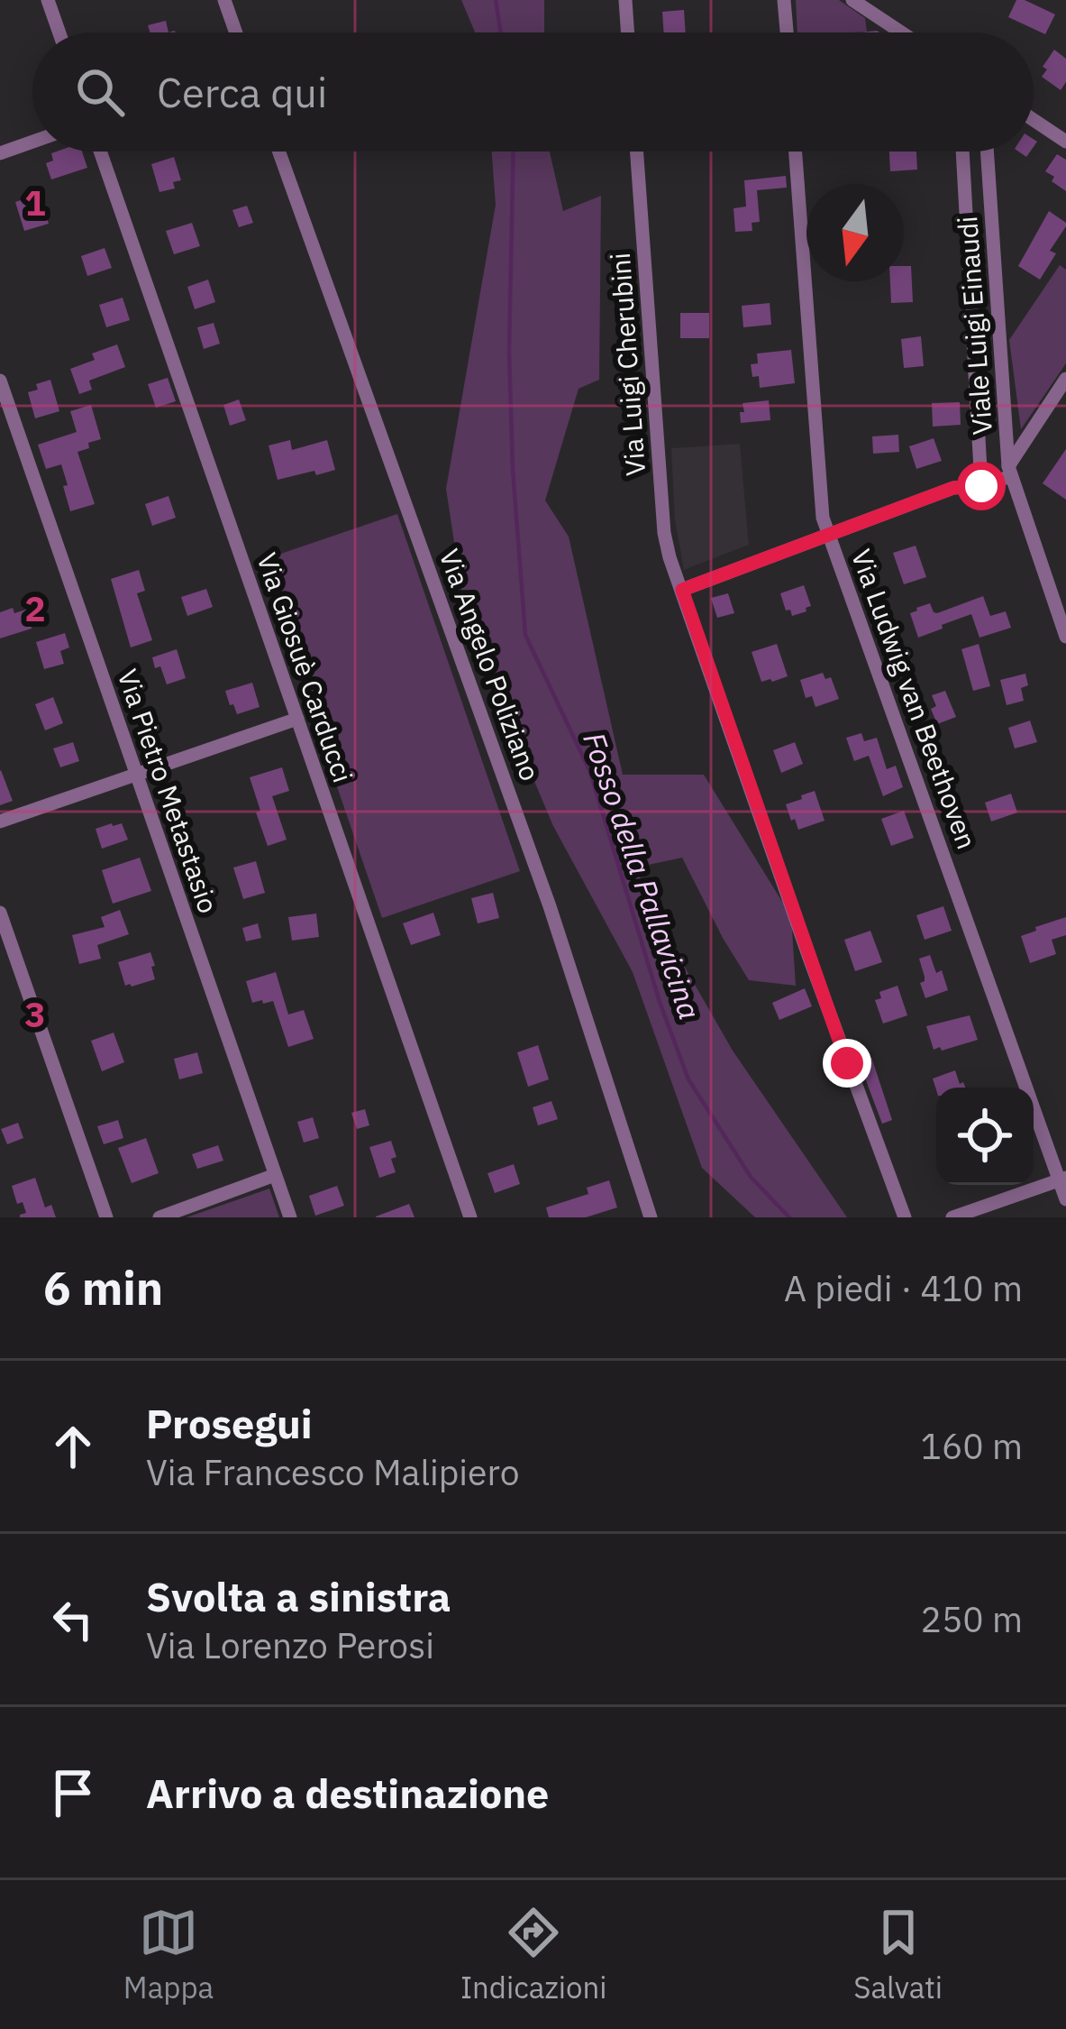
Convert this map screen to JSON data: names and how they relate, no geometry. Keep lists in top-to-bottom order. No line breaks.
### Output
{"streets":{"street":["Viale Luigi Einaudi","Via Luigi Cherubini","Via Angelo Poliziano","Via Giosuè Carducci","Via Ludwig van Beethoven","Via Pietro Metastasio"]},"water":["Fosso della Pallavicina"],"north":"bottom","page":{"search":"Cerca qui","heading":["6 min","A piedi · 410 m"],"list":[["Prosegui","Via Francesco Malipiero","160 m"],["Svolta a sinistra","Via Lorenzo Perosi","250 m"],"Arrivo a destinazione"],"nav":["Mappa","Indicazioni","Salvati"]},"grid":{"rows":["1","2","3"]}}
